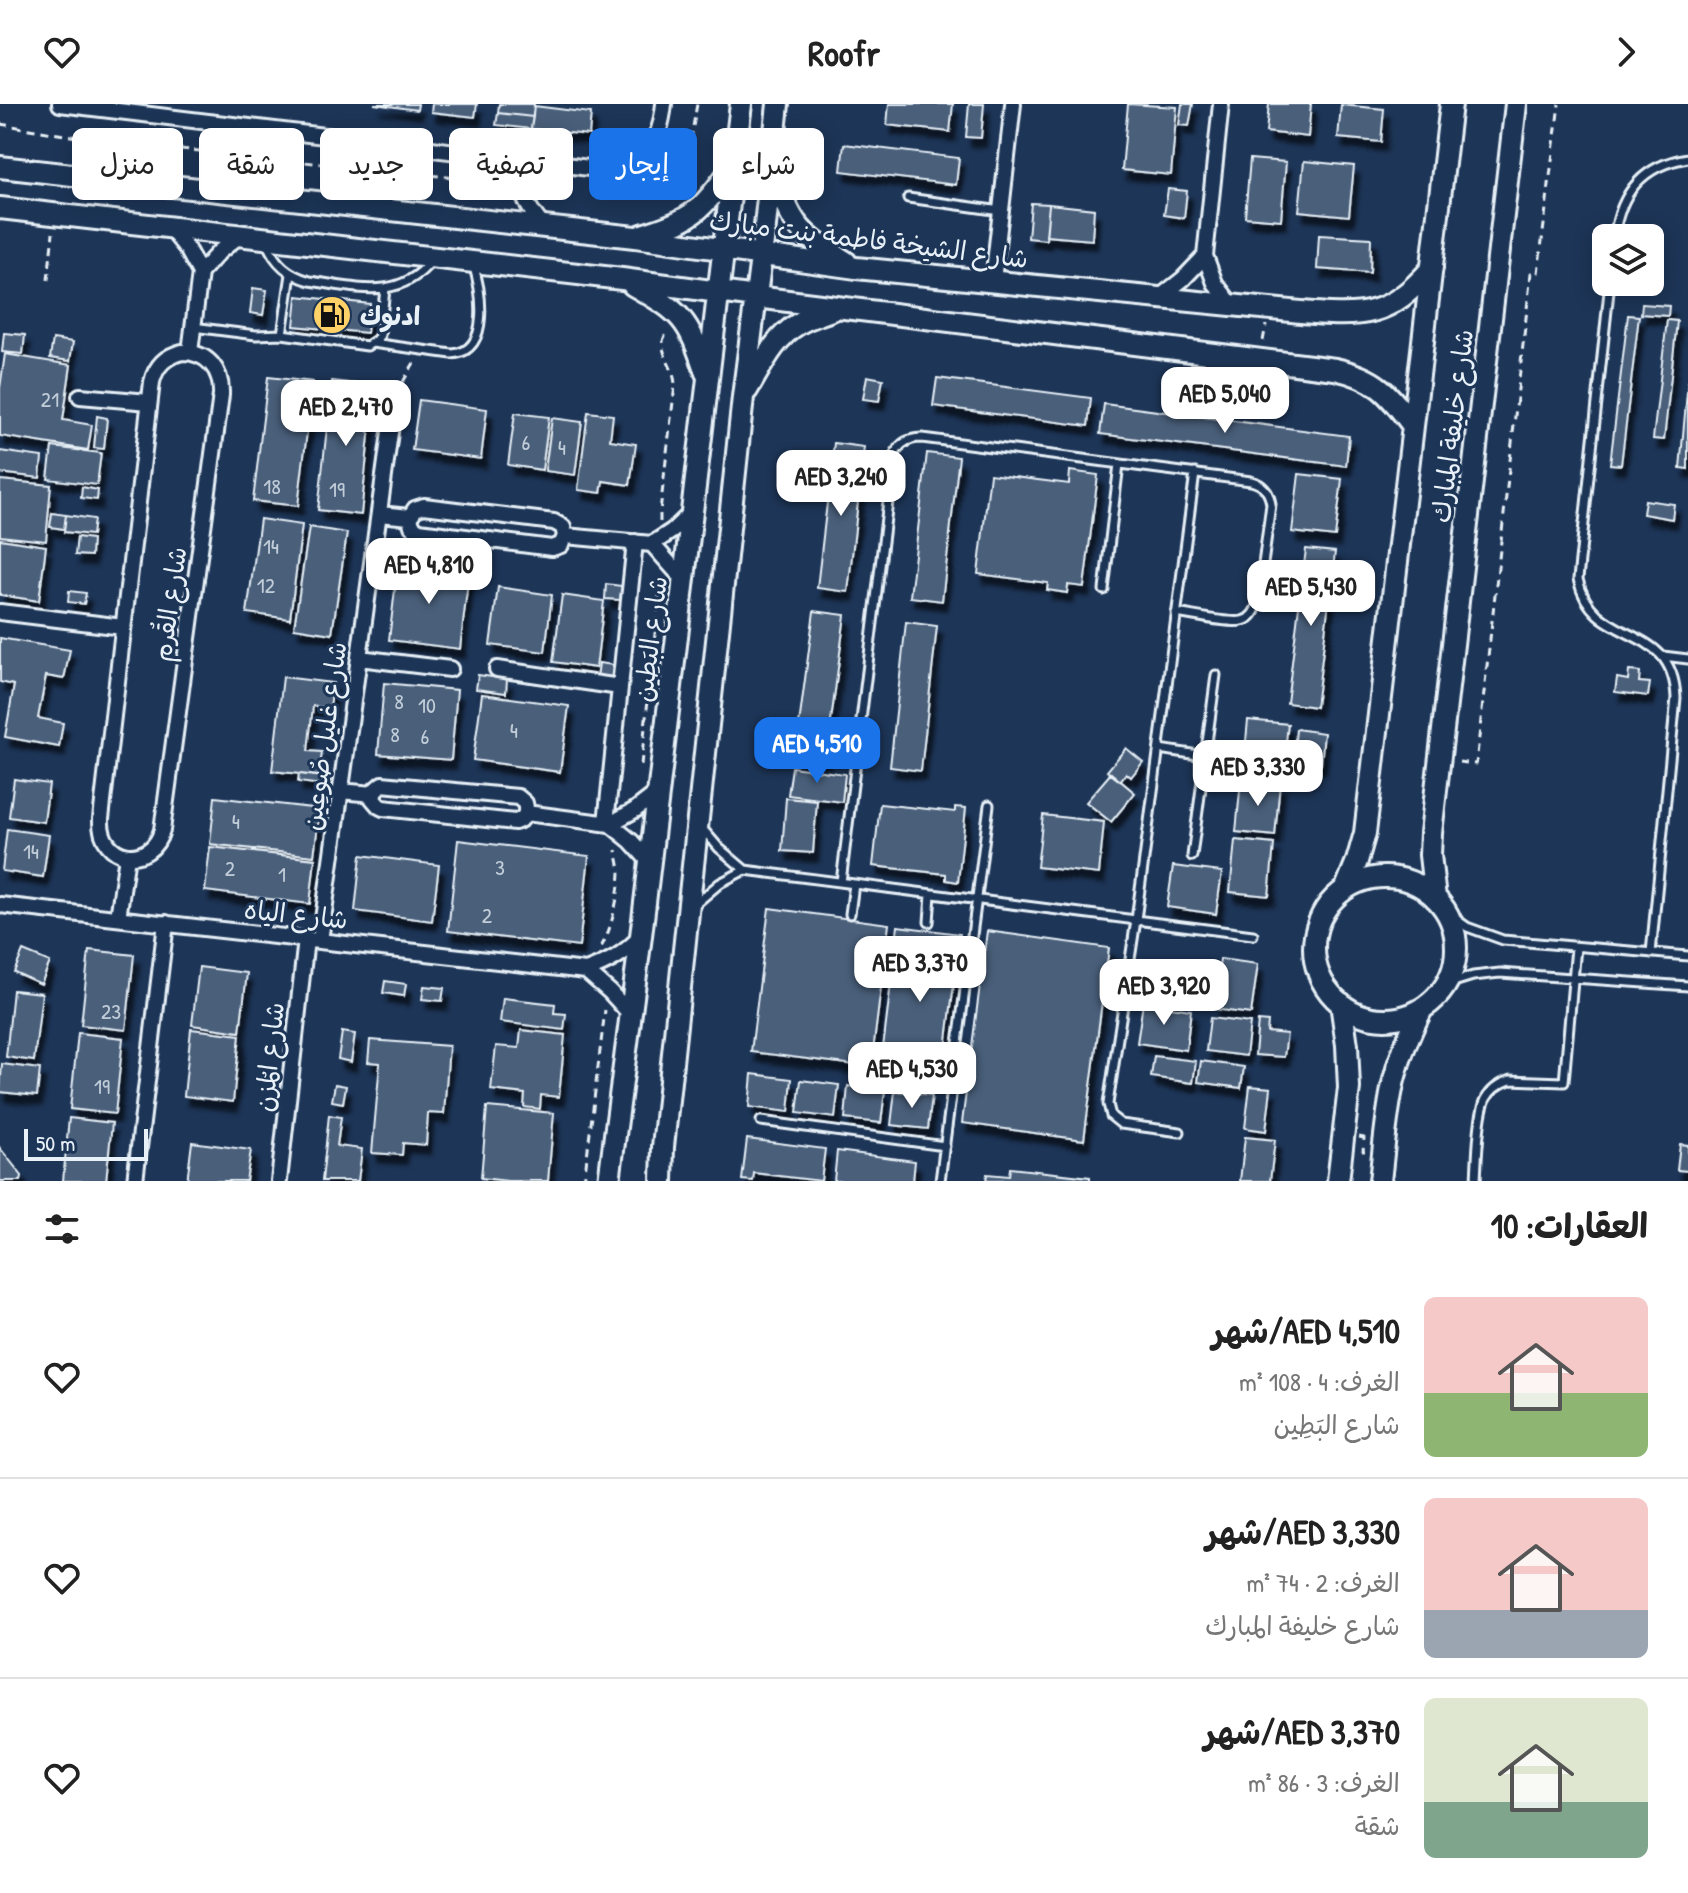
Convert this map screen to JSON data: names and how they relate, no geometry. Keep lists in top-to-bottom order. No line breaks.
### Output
{"streets":{"main road":["شارع الشيخة فاطمة بنت مبارك","شارع خليفة المبارك","شارع البَطِين"],"street":["شارع القُرم","شارع غليل صُوعِين","شارع الياه","شارع المُزن"]},"crossings":[["شارع الشيخة فاطمة بنت مبارك","شارع خليفة المبارك"],["شارع الشيخة فاطمة بنت مبارك","شارع البَطِين"],["شارع غليل صُوعِين","شارع الياه"],["شارع غليل صُوعِين","شارع المُزن"],["شارع الياه","شارع المُزن"]],"places":{"fuel station":["ادنوك"]},"house_numbers":["21","6","4","18","19","14","12","8","10","4","8","6","4","14","3","2","1","2","23","19"],"scale_bar":"50 m","page":{"header":"Roofr","chip":["شراء","إيجار","تصفية","جديد","شقة","منزل"],"price":["AED 5,040","AED 2,470","AED 3,240","AED 4,810","AED 5,430","AED 4,510","AED 3,330","AED 3,370","AED 3,920","AED 4,530"],"scale":"50 m","heading":"العقارات: 10","list":[{"name":"AED 4,510/شهر","note":"الغرف: 4 · 108 m² · شارع البَطِين"},{"name":"AED 3,330/شهر","note":"الغرف: 2 · 74 m² · شارع خليفة المبارك"},{"name":"AED 3,370/شهر","note":"الغرف: 3 · 86 m² · شقة"}]}}
